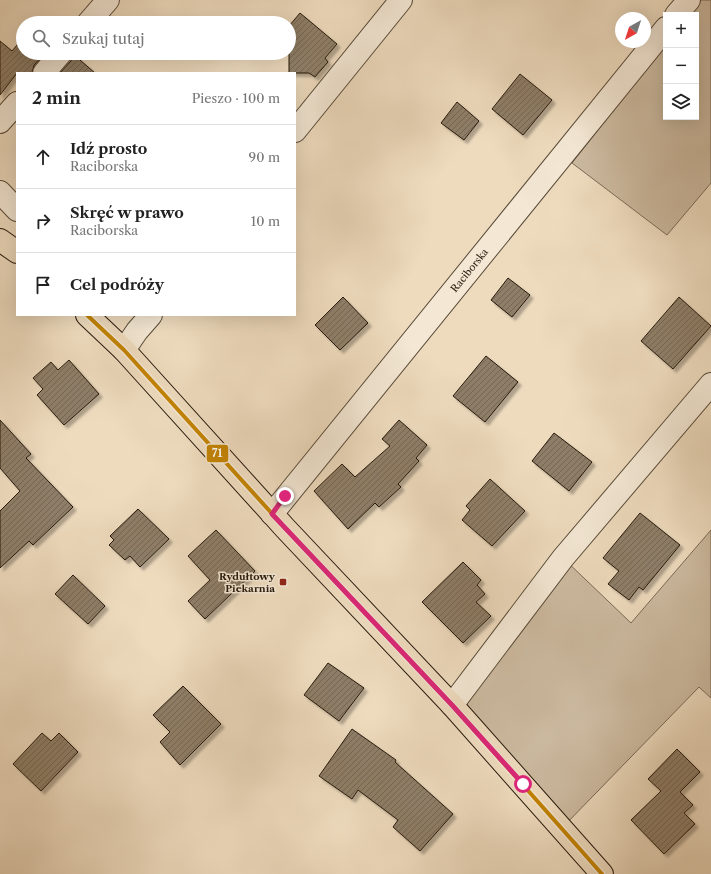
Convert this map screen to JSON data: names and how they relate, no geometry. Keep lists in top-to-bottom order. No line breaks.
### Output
{"streets":{"street":["Raciborska"]},"places":{"transit":["Rydułtowy Piekarnia"]},"lines":["transit line 71"],"north":"bottom left","page":{"map_buttons":["+","−"],"search":"Szukaj tutaj","heading":["2 min","Pieszo · 100 m"],"list":[["Idź prosto","Raciborska","90 m"],["Skręć w prawo","Raciborska","10 m"],"Cel podróży"]}}
